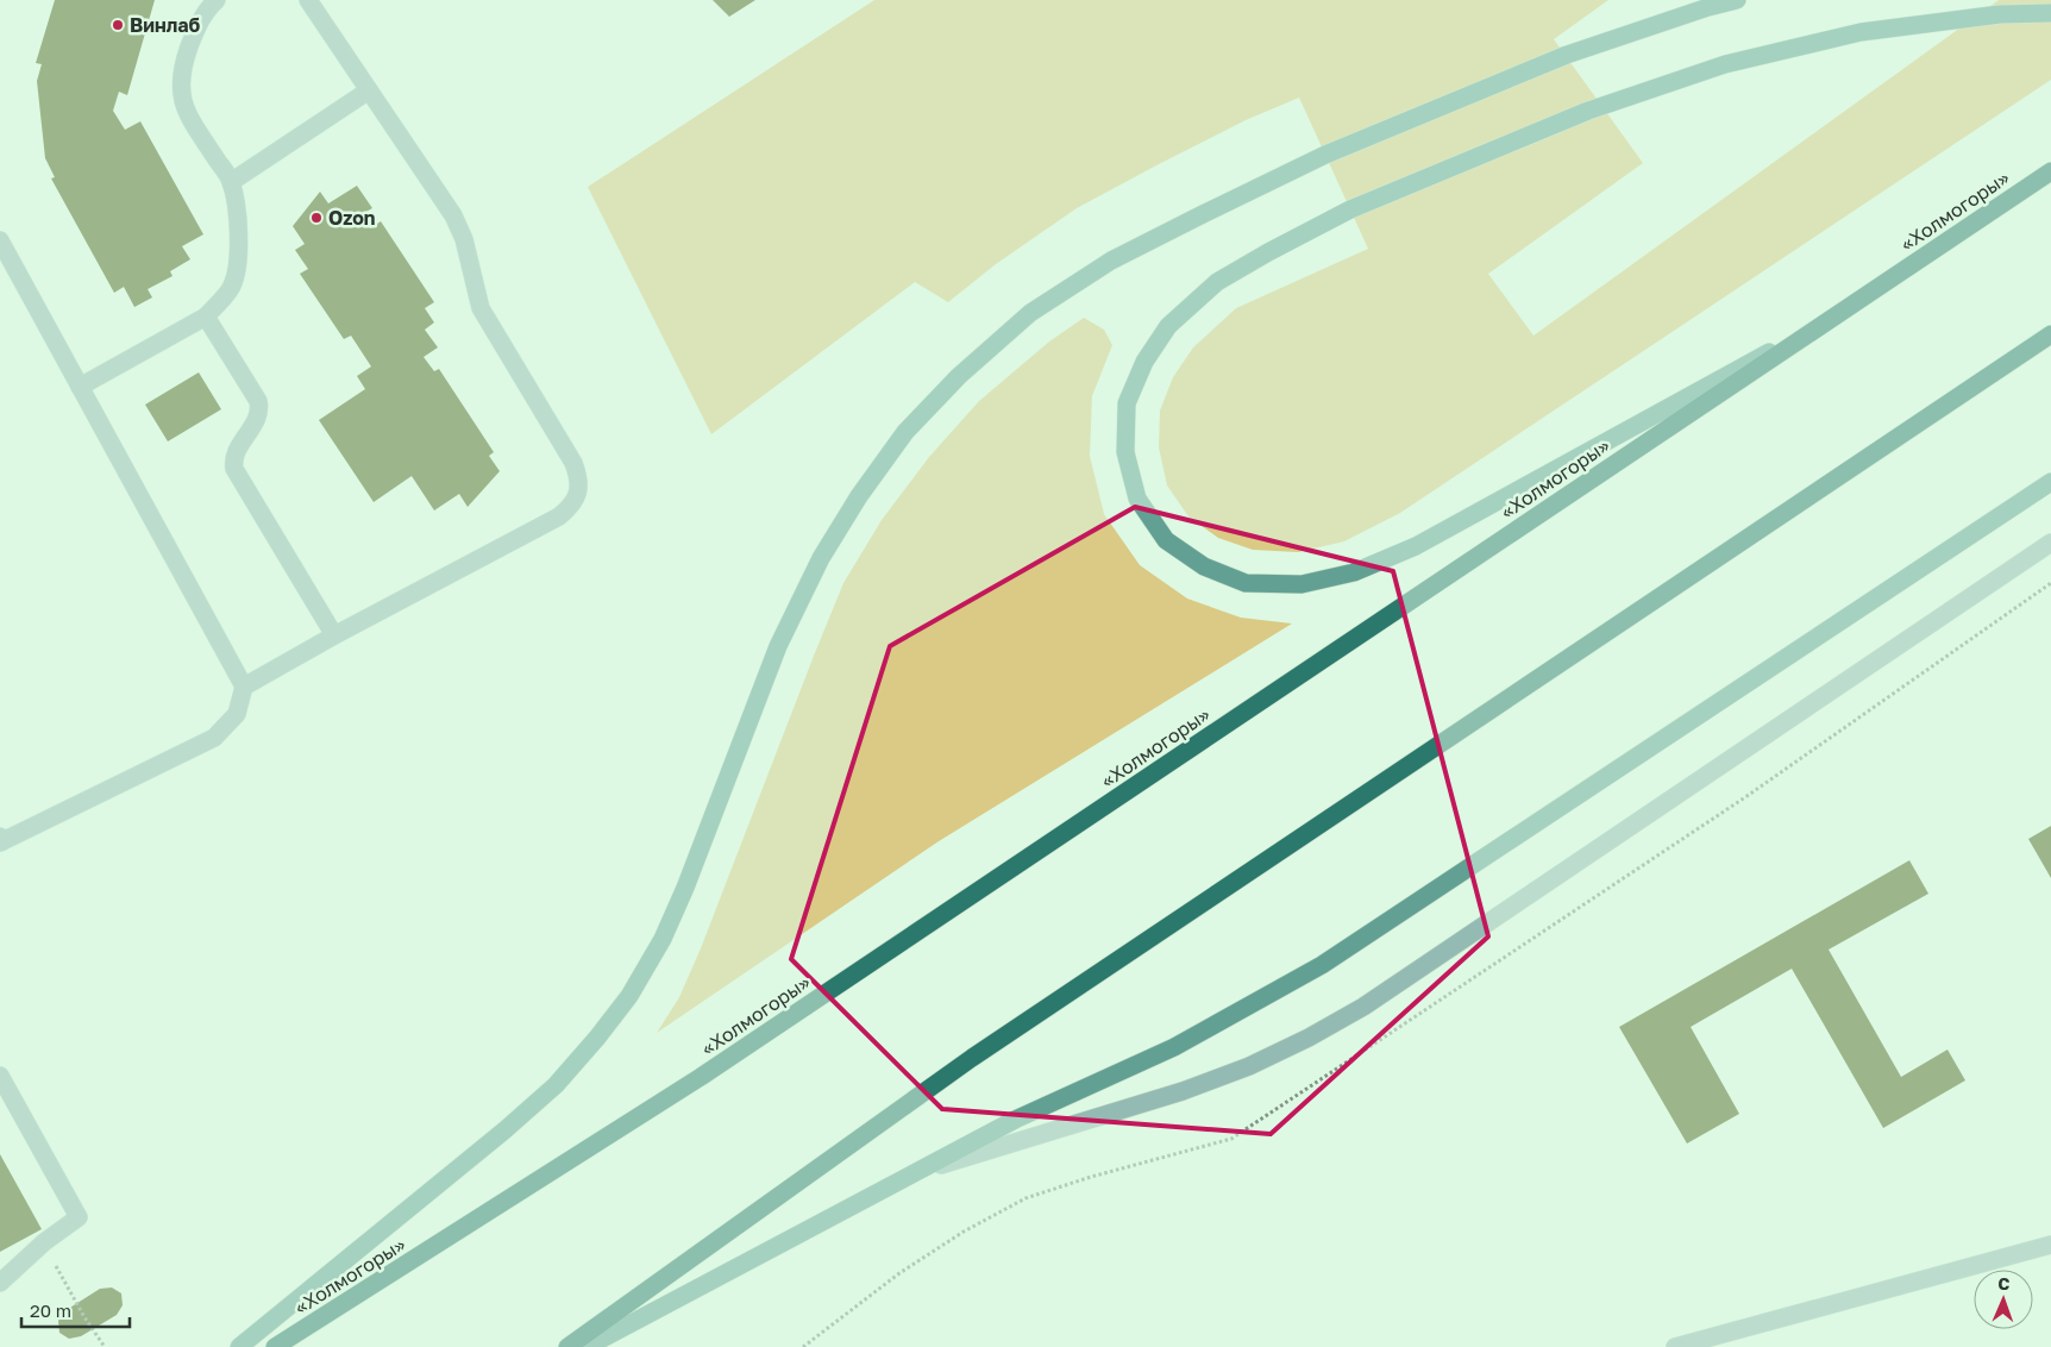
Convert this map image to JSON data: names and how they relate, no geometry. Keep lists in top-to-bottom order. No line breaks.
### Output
{"streets":{"highway":["«Холмогоры»"]},"places":["Винлаб","Ozon"],"scale_bar":"20 m","north":"top"}
